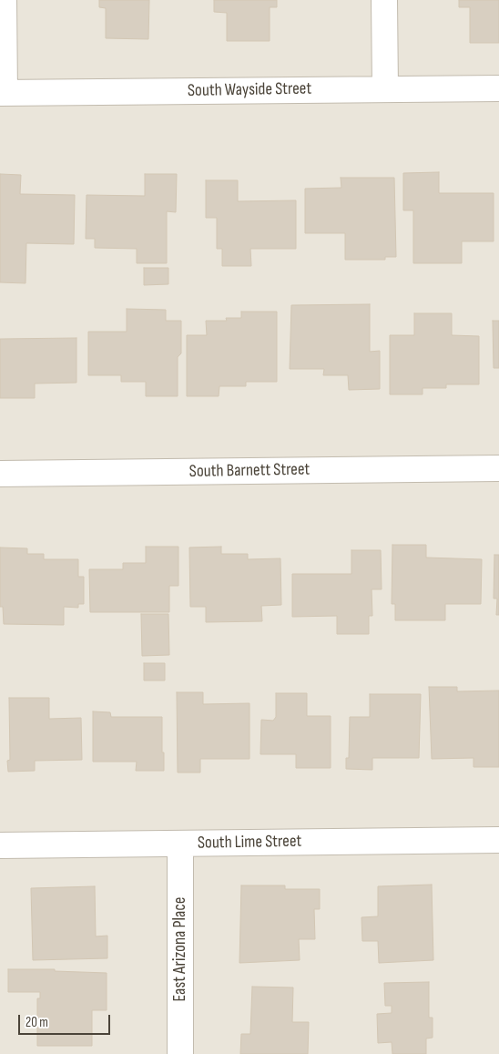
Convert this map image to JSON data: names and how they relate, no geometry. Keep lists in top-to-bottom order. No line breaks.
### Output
{"streets":{"street":["South Wayside Street","South Barnett Street","South Lime Street","East Arizona Place"]},"crossings":[["South Lime Street","East Arizona Place"]],"scale_bar":"20 m"}
